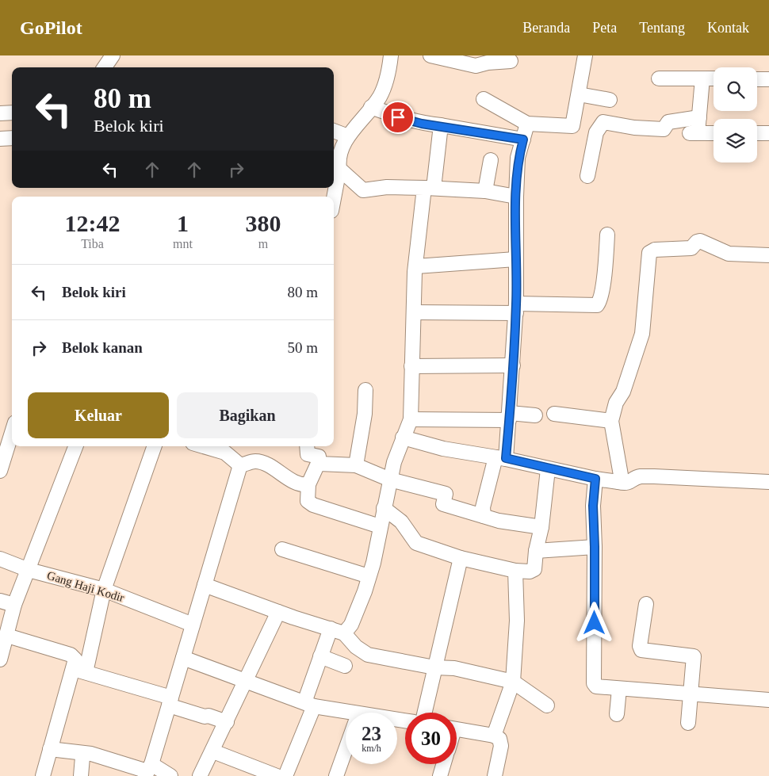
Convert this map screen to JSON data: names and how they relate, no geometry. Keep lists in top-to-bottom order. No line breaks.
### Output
{"streets":{"street":["Gang Haji Kodir"]},"page":{"header":"GoPilot","nav":["Beranda","Peta","Tentang","Kontak"],"turn":["80 m","Belok kiri"],"eta":["12:42","Tiba","1","mnt","380","m"],"list":[{"name":"Belok kiri","value":"80 m"},{"name":"Belok kanan","value":"50 m"}],"buttons":["Keluar","Bagikan"],"speed":"23 km/h","limit":"30"}}
